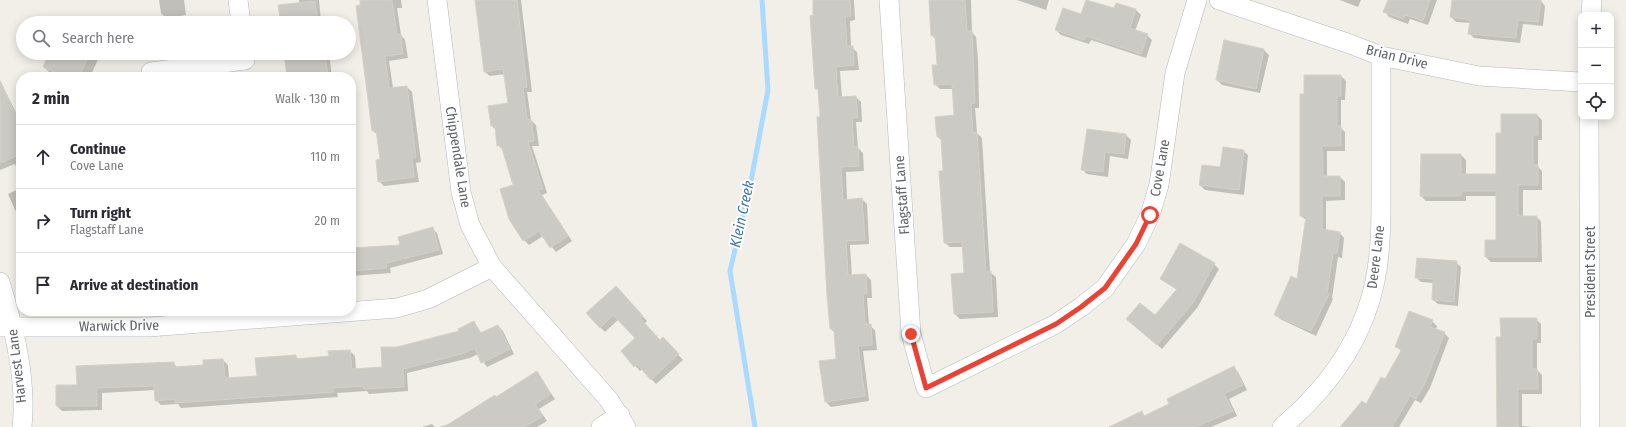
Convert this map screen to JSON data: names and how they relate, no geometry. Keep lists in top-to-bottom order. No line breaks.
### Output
{"streets":{"street":["Brian Drive","Chippendale Lane","Cove Lane","Flagstaff Lane","Deere Lane","President Street","Warwick Drive","Harvest Lane"]},"crossings":[["Brian Drive","Deere Lane"],["Chippendale Lane","Warwick Drive"],["Cove Lane","Flagstaff Lane"],["Warwick Drive","Harvest Lane"]],"water":["Klein Creek"],"page":{"map_buttons":["+","−"],"search":"Search here","heading":["2 min","Walk · 130 m"],"list":[["Continue","Cove Lane","110 m"],["Turn right","Flagstaff Lane","20 m"],"Arrive at destination"]}}
